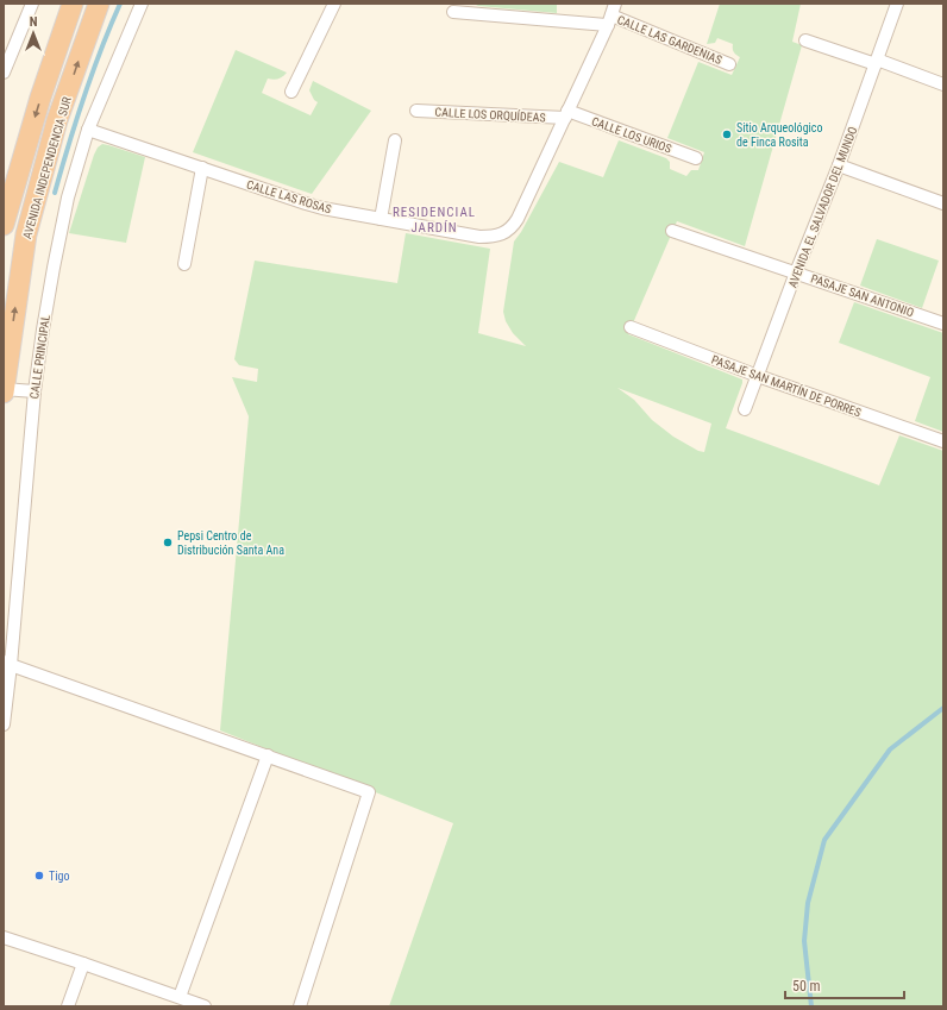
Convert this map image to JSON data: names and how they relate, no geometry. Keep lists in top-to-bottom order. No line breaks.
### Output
{"streets":{"highway":["AVENIDA INDEPENDENCIA SUR"],"street":["CALLE LAS GARDENIAS","CALLE LOS ORQUÍDEAS","CALLE LOS URIOS","CALLE LAS ROSAS","AVENIDA EL SALVADOR DEL MUNDO","PASAJE SAN ANTONIO","CALLE PRINCIPAL","PASAJE SAN MARTÍN DE PORRES"]},"crossings":[["CALLE LOS ORQUÍDEAS","CALLE LOS URIOS"],["CALLE LOS ORQUÍDEAS","CALLE LAS ROSAS"],["CALLE LOS URIOS","CALLE LAS ROSAS"],["CALLE LAS ROSAS","CALLE PRINCIPAL"],["AVENIDA EL SALVADOR DEL MUNDO","PASAJE SAN ANTONIO"],["AVENIDA EL SALVADOR DEL MUNDO","PASAJE SAN MARTÍN DE PORRES"]],"districts":["RESIDENCIAL JARDÍN"],"places":["Sitio Arqueológico de Finca Rosita","Pepsi Centro de Distribución Santa Ana","Tigo"],"scale_bar":"50 m","north":"top"}
